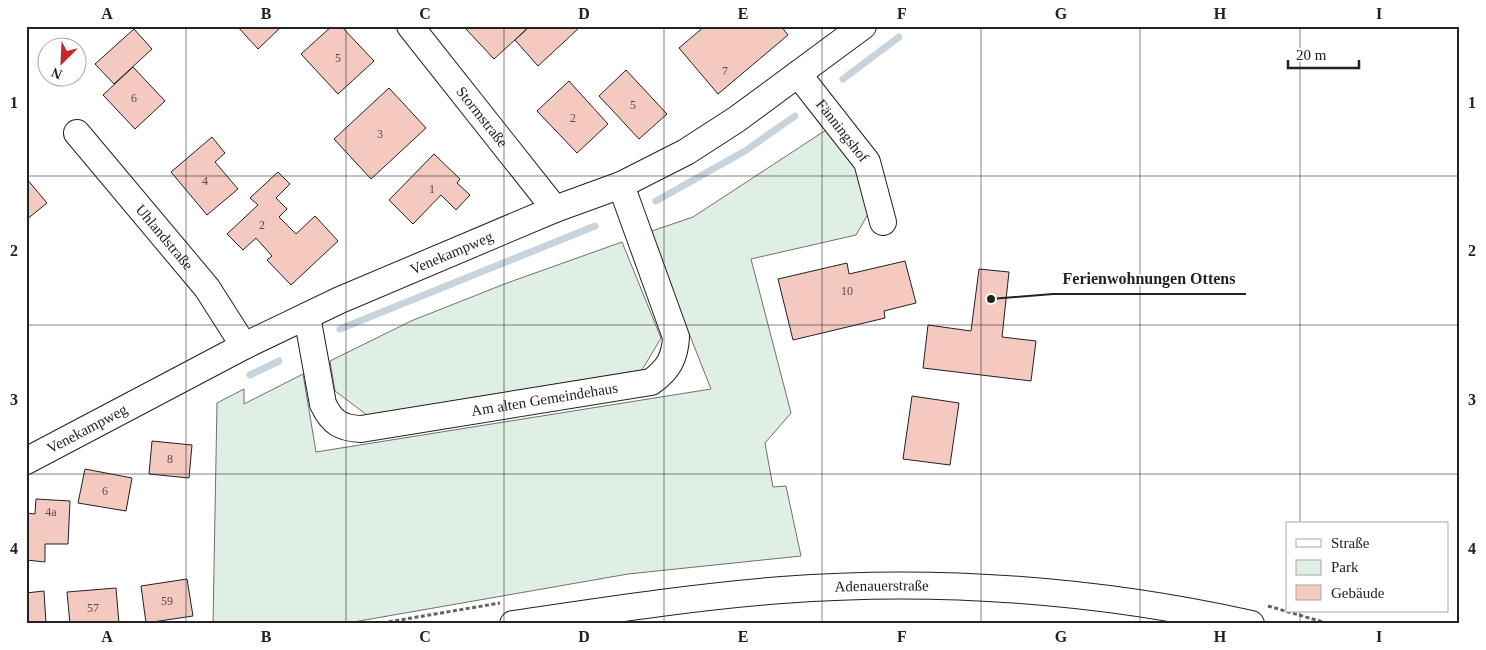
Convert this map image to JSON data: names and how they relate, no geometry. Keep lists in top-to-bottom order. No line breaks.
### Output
{"streets":{"street":["Stormstraße","Fänningshof","Uhlandstraße","Venekampweg","Am alten Gemeindehaus","Adenauerstraße"]},"crossings":[["Stormstraße","Venekampweg"],["Fänningshof","Venekampweg"],["Uhlandstraße","Venekampweg"],["Venekampweg","Am alten Gemeindehaus"]],"places":["Ferienwohnungen Ottens"],"house_numbers":["5","7","6","5","2","3","4","1","2","10","8","6","4a","59","57"],"legend":["Straße","Park","Gebäude"],"scale_bar":"20 m","north":"bottom left","grid":{"columns":["A","B","C","D","E","F","G","H","I"],"rows":["1","2","3","4"]}}
